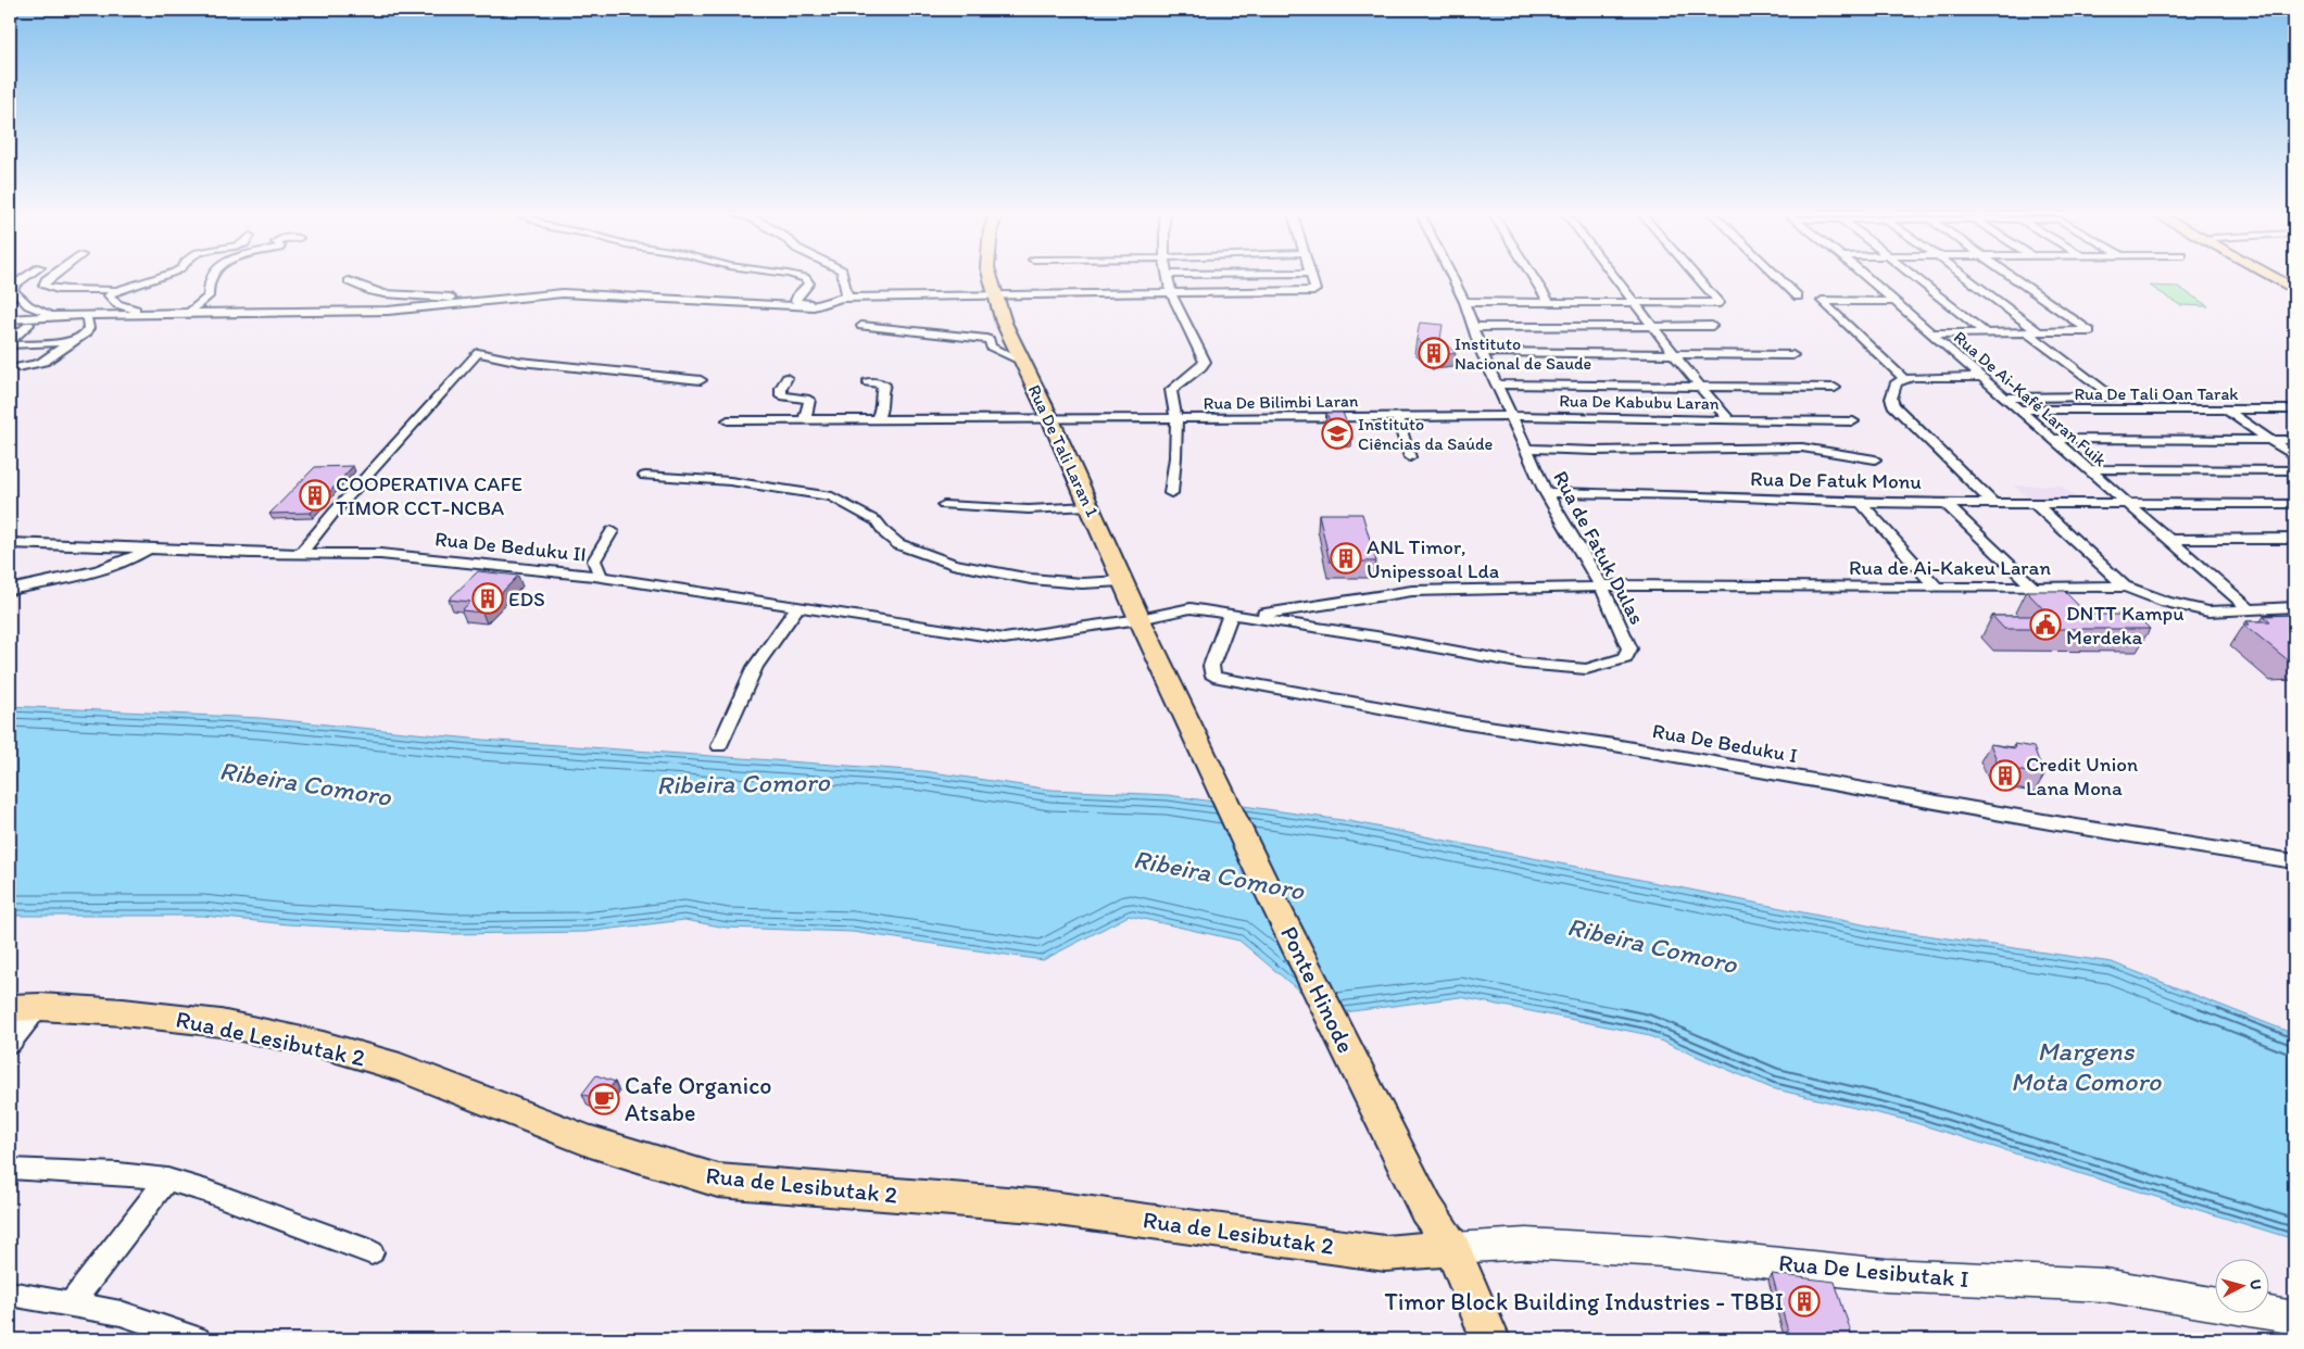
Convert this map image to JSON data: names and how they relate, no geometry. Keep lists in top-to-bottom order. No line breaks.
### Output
{"streets":{"main road":["Rua De Tali Laran 1","Ponte Hinode","Rua de Lesibutak 2"],"street":["Rua De Tali Oan Tarak","Rua De Ai-Kafé Laran Fuik","Rua De Bilimbi Laran","Rua De Kabubu Laran","Rua De Fatuk Monu","Rua De Beduku II","Rua de Fatuk Dulas","Rua de Ai-Kakeu Laran","Rua De Beduku I","Rua De Lesibutak I"]},"crossings":[["Rua De Tali Oan Tarak","Rua De Ai-Kafé Laran Fuik"],["Rua De Ai-Kafé Laran Fuik","Rua De Fatuk Monu"],["Rua De Ai-Kafé Laran Fuik","Rua de Ai-Kakeu Laran"],["Rua De Bilimbi Laran","Rua De Kabubu Laran"],["Rua De Bilimbi Laran","Rua De Tali Laran 1"],["Rua De Bilimbi Laran","Rua de Fatuk Dulas"],["Rua De Kabubu Laran","Rua de Fatuk Dulas"],["Rua De Tali Laran 1","Rua de Fatuk Dulas"],["Rua De Tali Laran 1","Ponte Hinode"],["Rua De Fatuk Monu","Rua de Fatuk Dulas"],["Rua De Beduku II","Rua de Fatuk Dulas"],["Rua de Fatuk Dulas","Rua de Ai-Kakeu Laran"],["Rua de Fatuk Dulas","Rua De Beduku I"],["Rua de Ai-Kakeu Laran","Rua De Beduku I"],["Ponte Hinode","Rua de Lesibutak 2"],["Ponte Hinode","Rua De Lesibutak I"],["Rua de Lesibutak 2","Rua De Lesibutak I"]],"water":["Ribeira Comoro","Margens Mota Comoro"],"places":{"building":["Instituto Nacional de Saude","COOPERATIVA CAFE TIMOR CCT-NCBA","ANL Timor, Unipessoal Lda","EDS","Credit Union Lana Mona","Timor Block Building Industries - TBBI"],"school or university":["Instituto Ciências da Saúde"],"public building":["DNTT Kampu Merdeka"],"cafe":["Cafe Organico Atsabe"]},"north":"right"}
